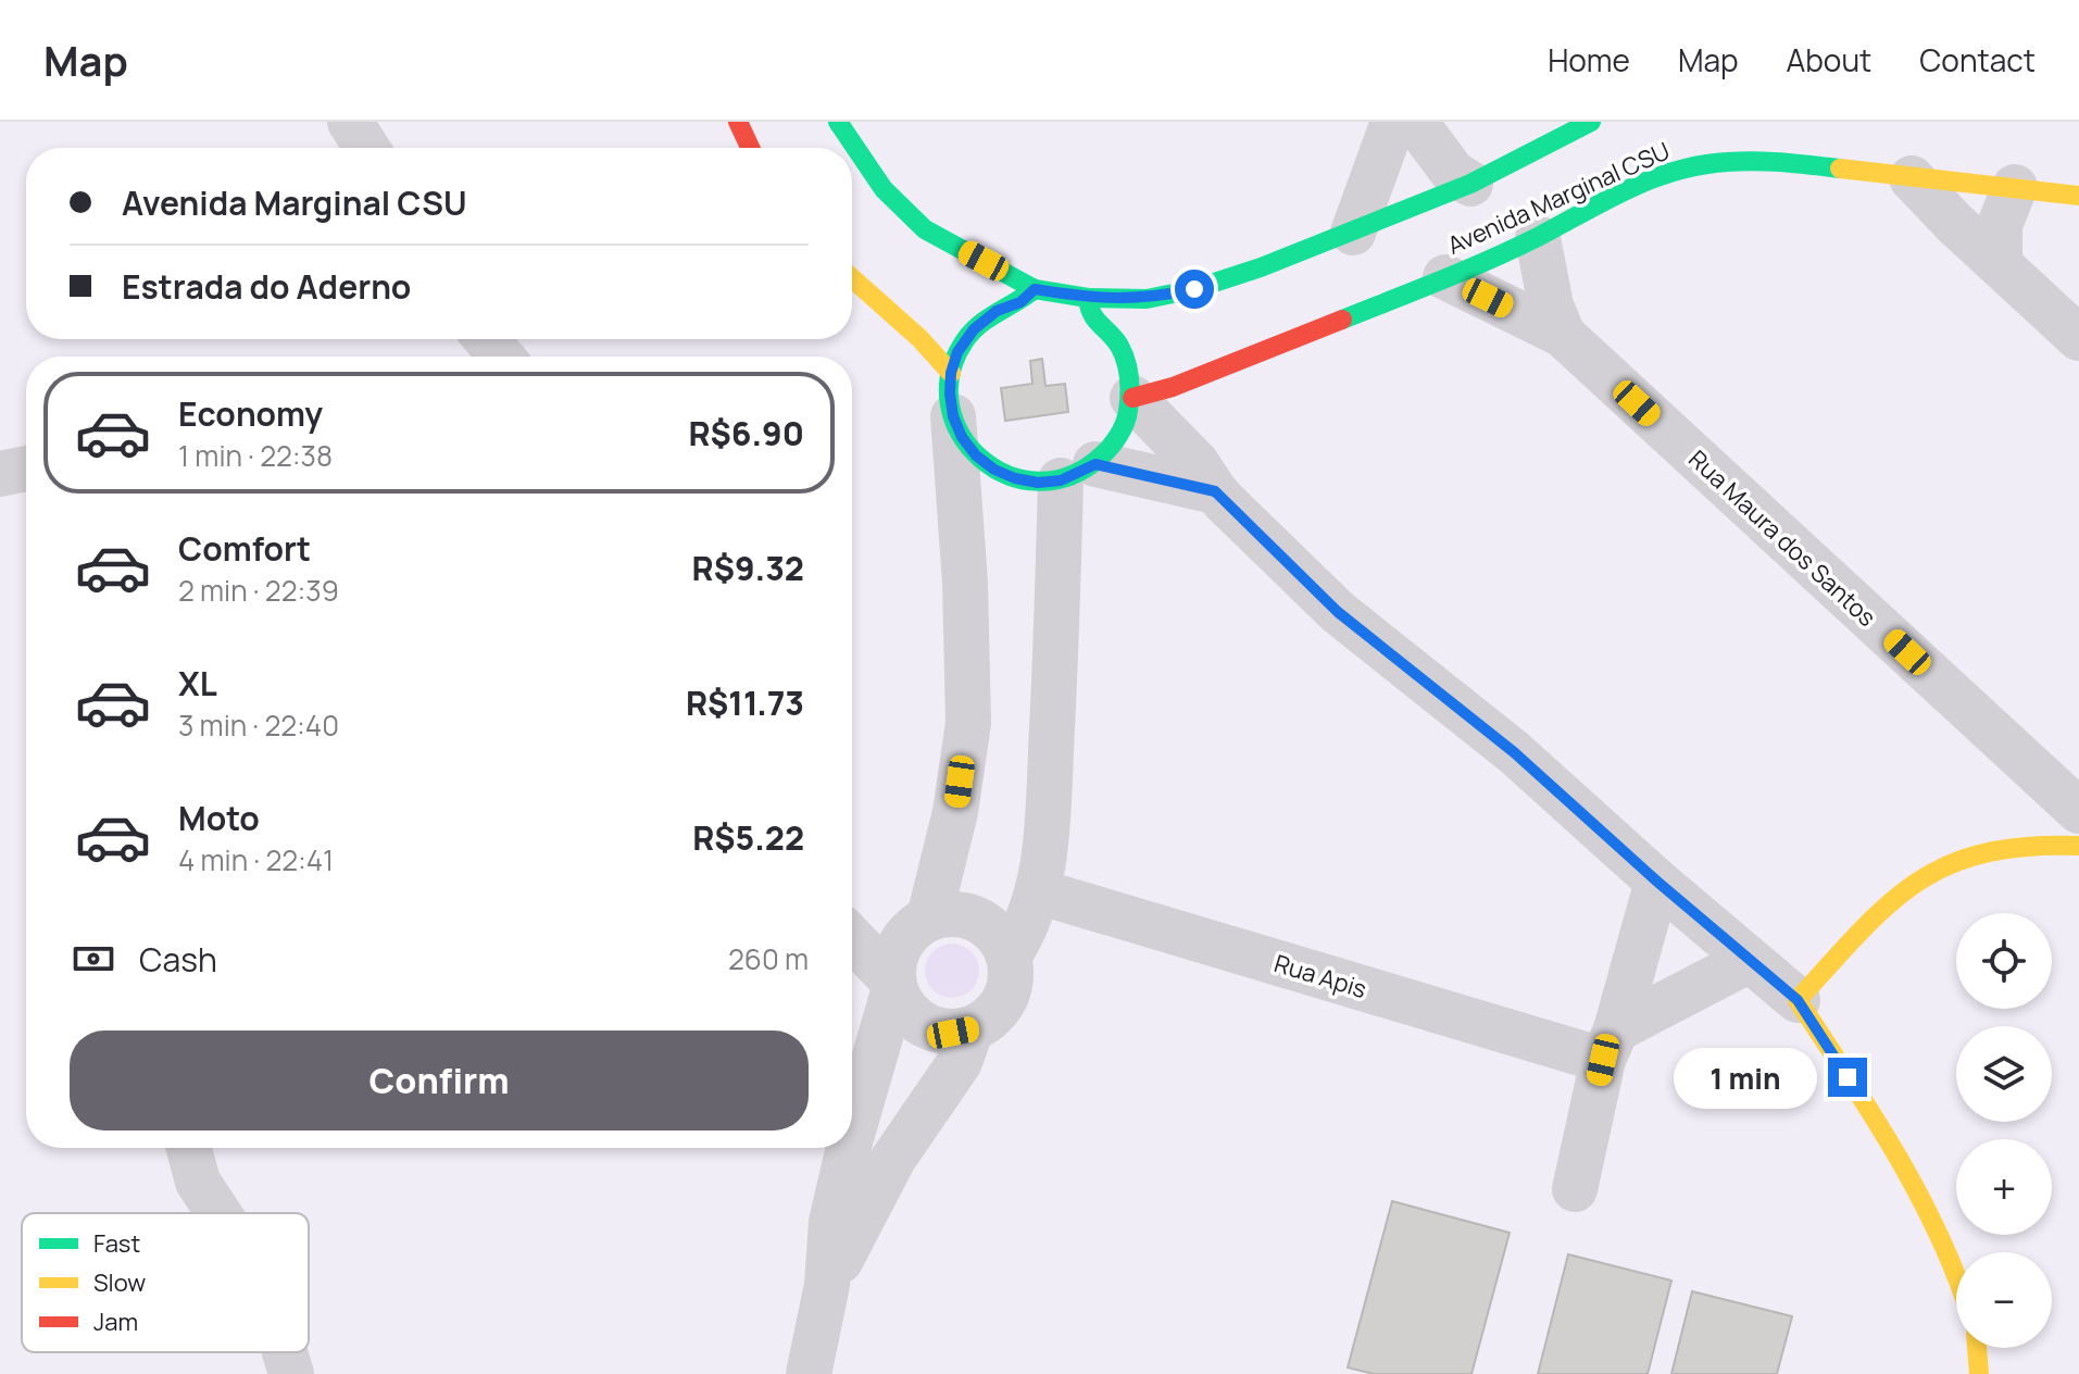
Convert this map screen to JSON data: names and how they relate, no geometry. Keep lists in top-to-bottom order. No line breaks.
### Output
{"streets":{"main road":["Avenida Marginal CSU"],"street":["Rua Maura dos Santos","Rua Apis"]},"legend":["Fast","Slow","Jam"],"page":{"header":"Map","nav":["Home","Map","About","Contact"],"banner":["Avenida Marginal CSU","Estrada do Aderno"],"list":[{"name":"Economy","note":"1 min · 22:38","value":"R$6.90"},{"name":"Comfort","note":"2 min · 22:39","value":"R$9.32"},{"name":"XL","note":"3 min · 22:40","value":"R$11.73"},{"name":"Moto","note":"4 min · 22:41","value":"R$5.22"}],"pay":["Cash","260 m"],"map_buttons":["+","−"],"buttons":"Confirm","bubble":"1 min"}}
